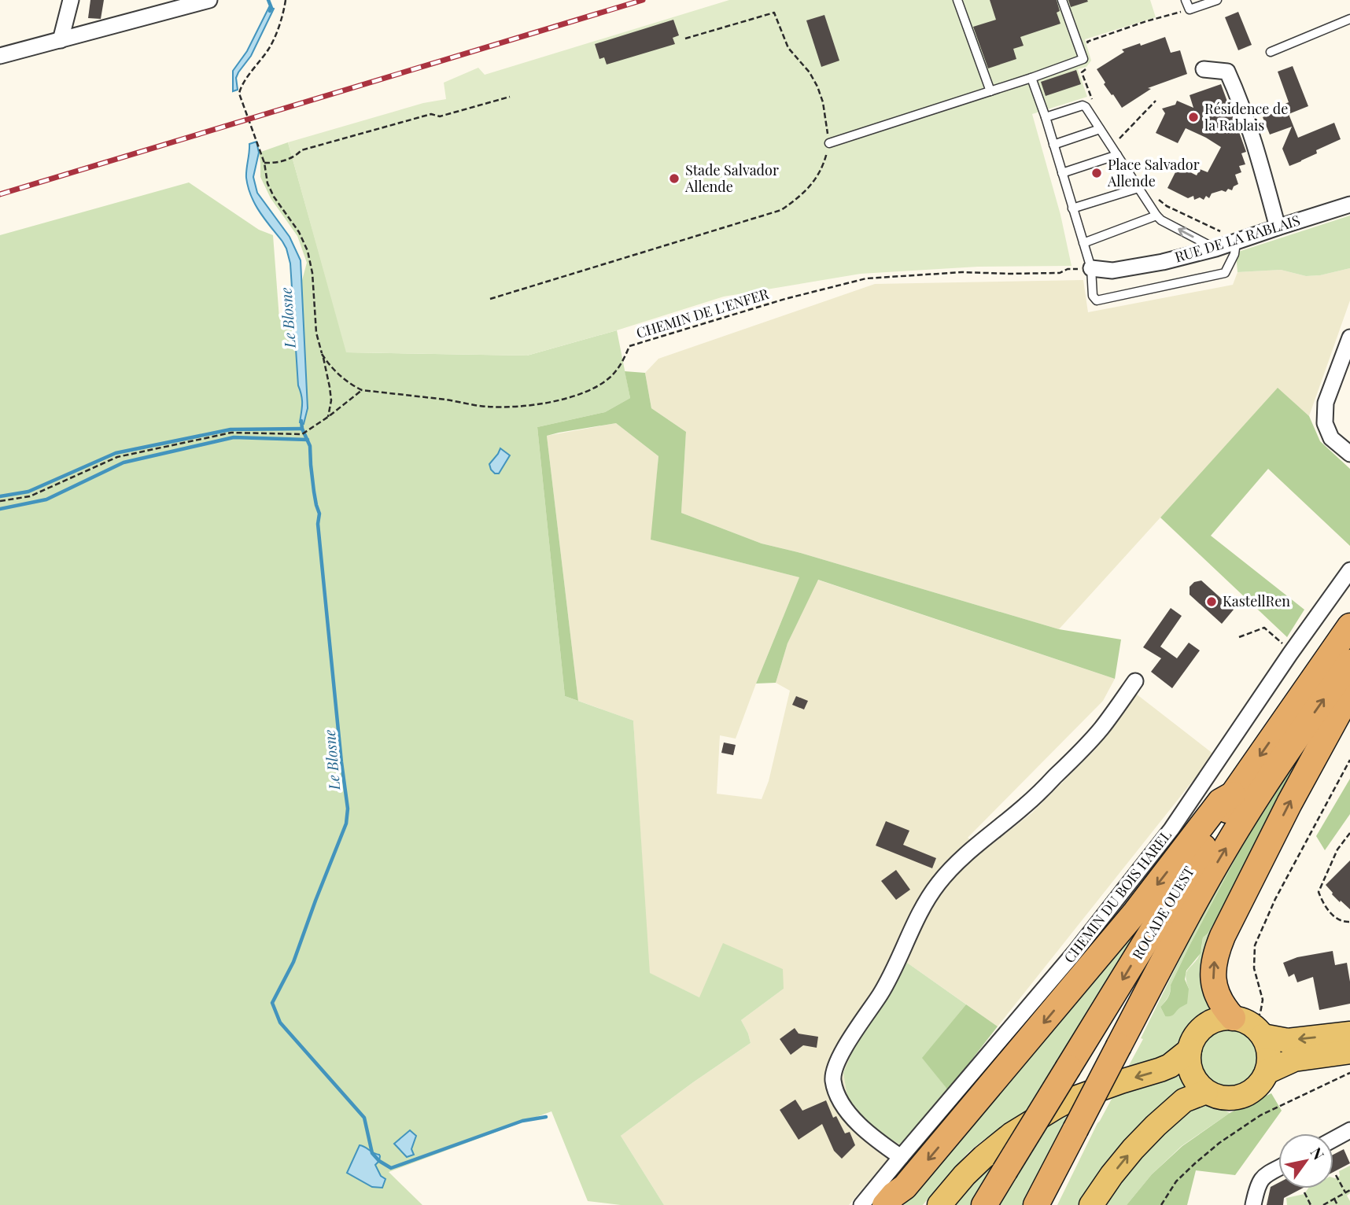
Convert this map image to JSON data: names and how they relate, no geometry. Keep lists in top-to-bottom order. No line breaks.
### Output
{"streets":{"highway":["ROCADE OUEST"],"street":["RUE DE LA RABLAIS","CHEMIN DU BOIS HAREL"],"path":["CHEMIN DE L'ENFER"]},"crossings":[["RUE DE LA RABLAIS","CHEMIN DE L'ENFER"]],"water":["Le Blosne"],"places":["Résidence de la Rablais","Place Salvador Allende","Stade Salvador Allende","KastellRen"],"north":"top right"}
